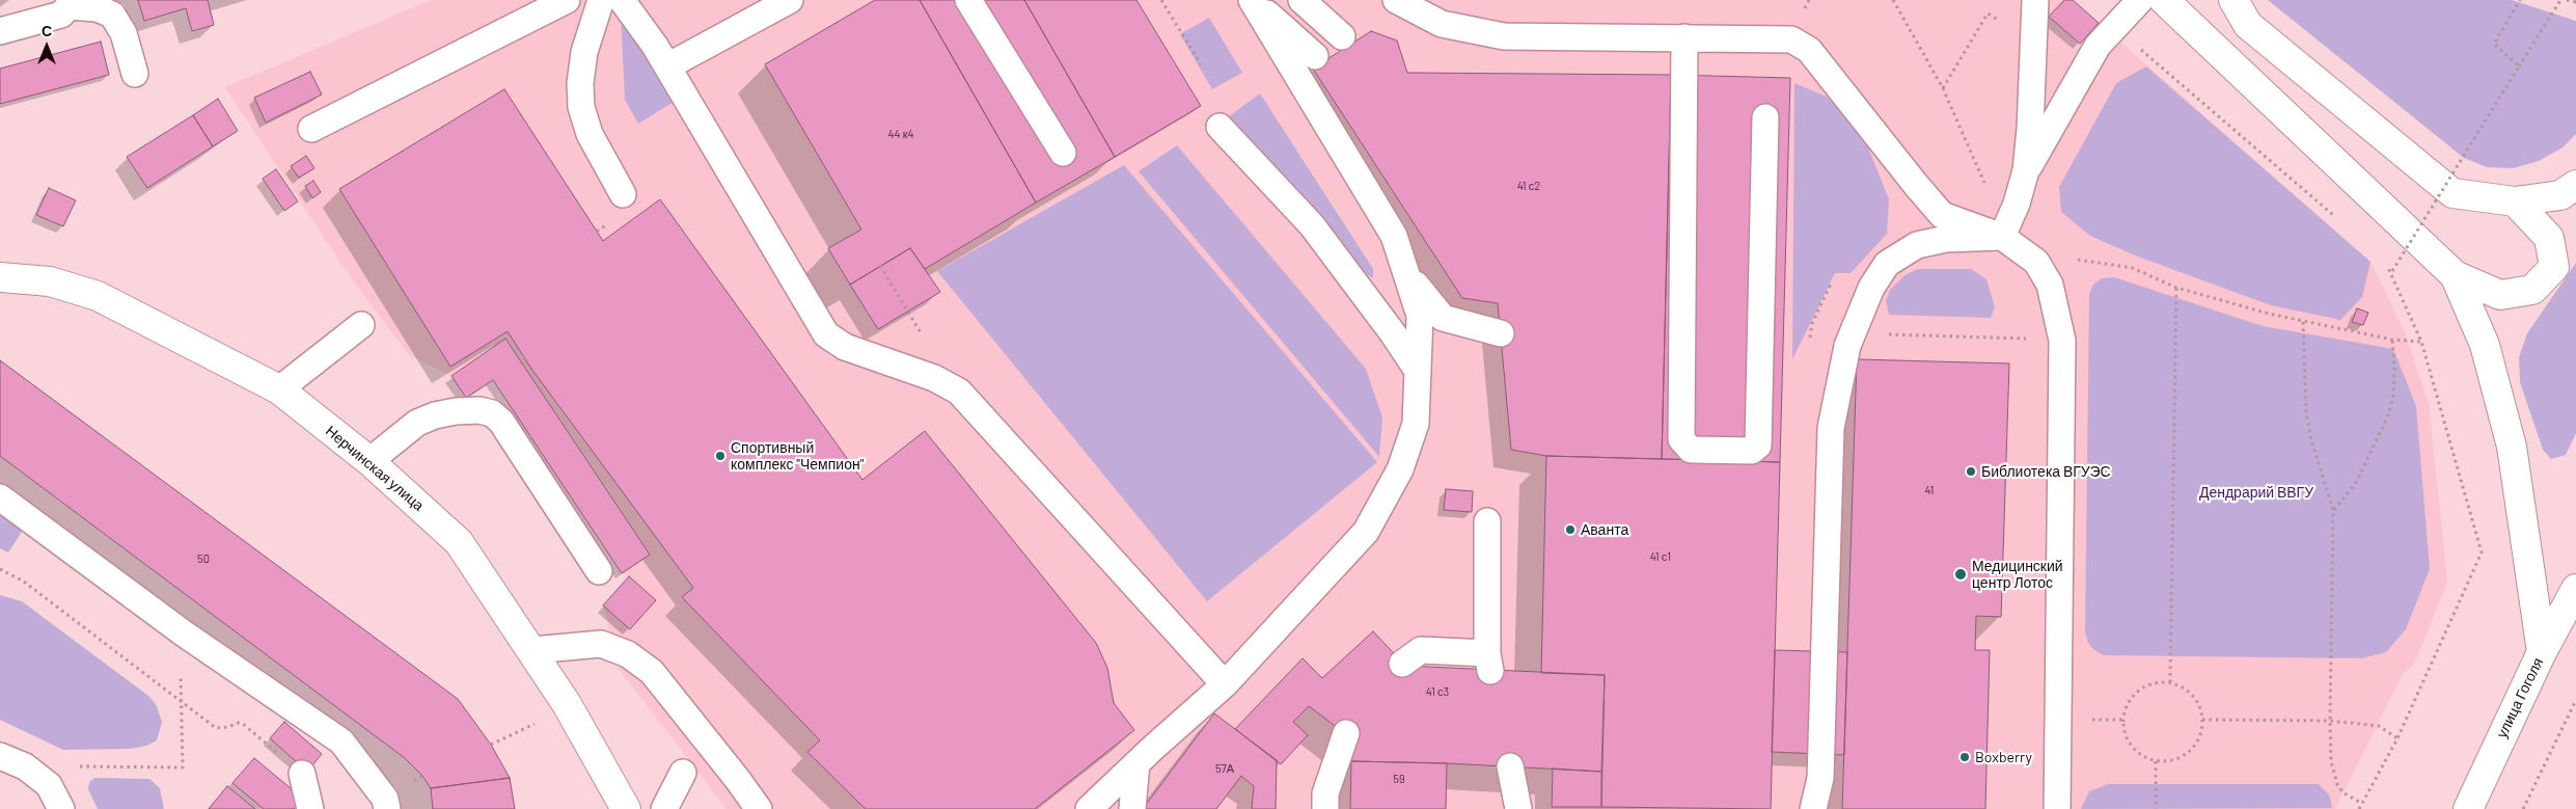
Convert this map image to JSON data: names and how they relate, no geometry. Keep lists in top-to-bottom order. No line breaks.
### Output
{"streets":{"main road":["Нерчинская улица","улица Гоголя"]},"parks":["Дендрарий ВВГУ"],"places":["Спортивный комплекс \"Чемпион\"","Библиотека ВГУЭС","Аванта","Медицинский центр Лотос","Boxberry"],"house_numbers":["44 к4","41 с2","41","41 с1","50","41 с3","57А","59"],"north":"top"}
